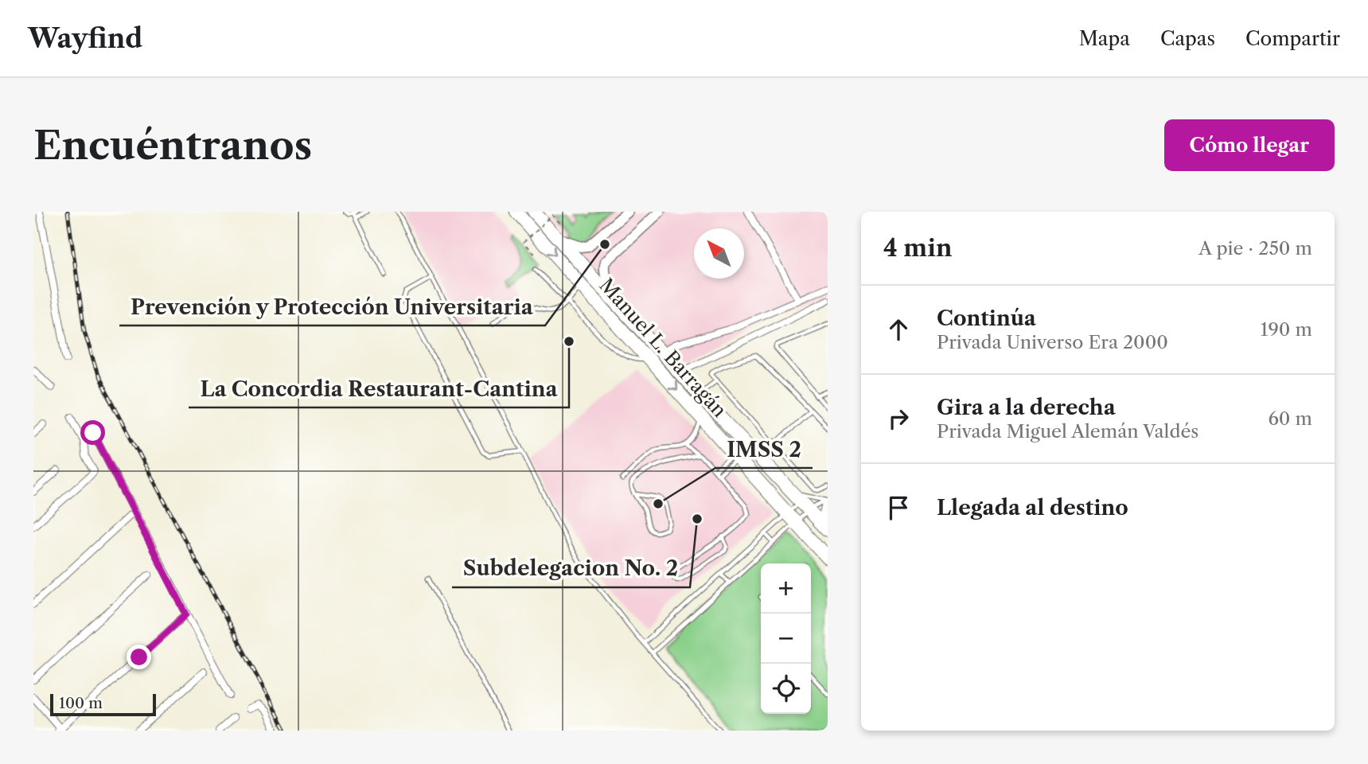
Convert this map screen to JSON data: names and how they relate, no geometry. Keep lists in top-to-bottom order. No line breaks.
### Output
{"streets":{"highway":["Manuel L. Barragán"]},"places":["Prevención y Protección Universitaria","La Concordia Restaurant-Cantina","IMSS 2","Subdelegacion No. 2"],"scale_bar":"100 m","north":"top left","page":{"header":"Wayfind","nav":["Mapa","Capas","Compartir"],"buttons":"Cómo llegar","title":"Encuéntranos","heading":["4 min","A pie · 250 m"],"list":[["Continúa","Privada Universo Era 2000","190 m"],["Gira a la derecha","Privada Miguel Alemán Valdés","60 m"],"Llegada al destino"],"map_buttons":["+","−"],"scale":"100 m"}}
